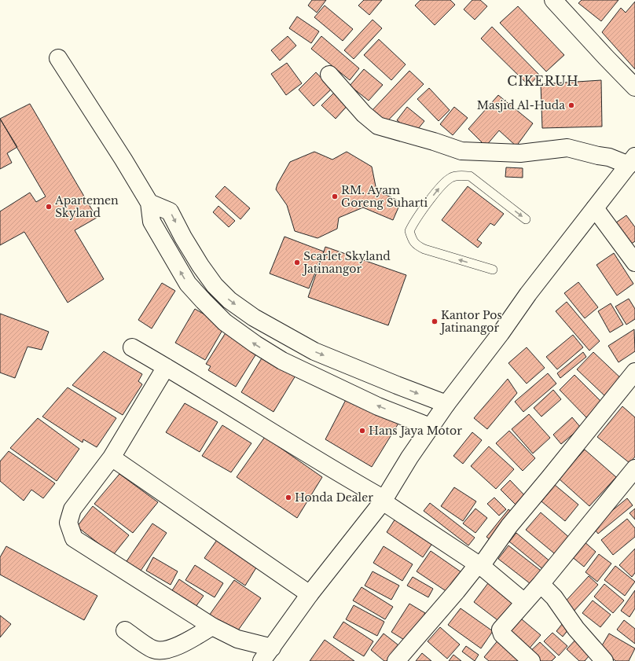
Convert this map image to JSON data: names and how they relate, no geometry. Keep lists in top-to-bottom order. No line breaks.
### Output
{"districts":["CIKERUH"],"places":["Masjid Al-Huda","RM. Ayam Goreng Suharti","Apartemen Skyland","Scarlet Skyland Jatinangor","Kantor Pos Jatinangor","Hans Jaya Motor","Honda Dealer"]}
